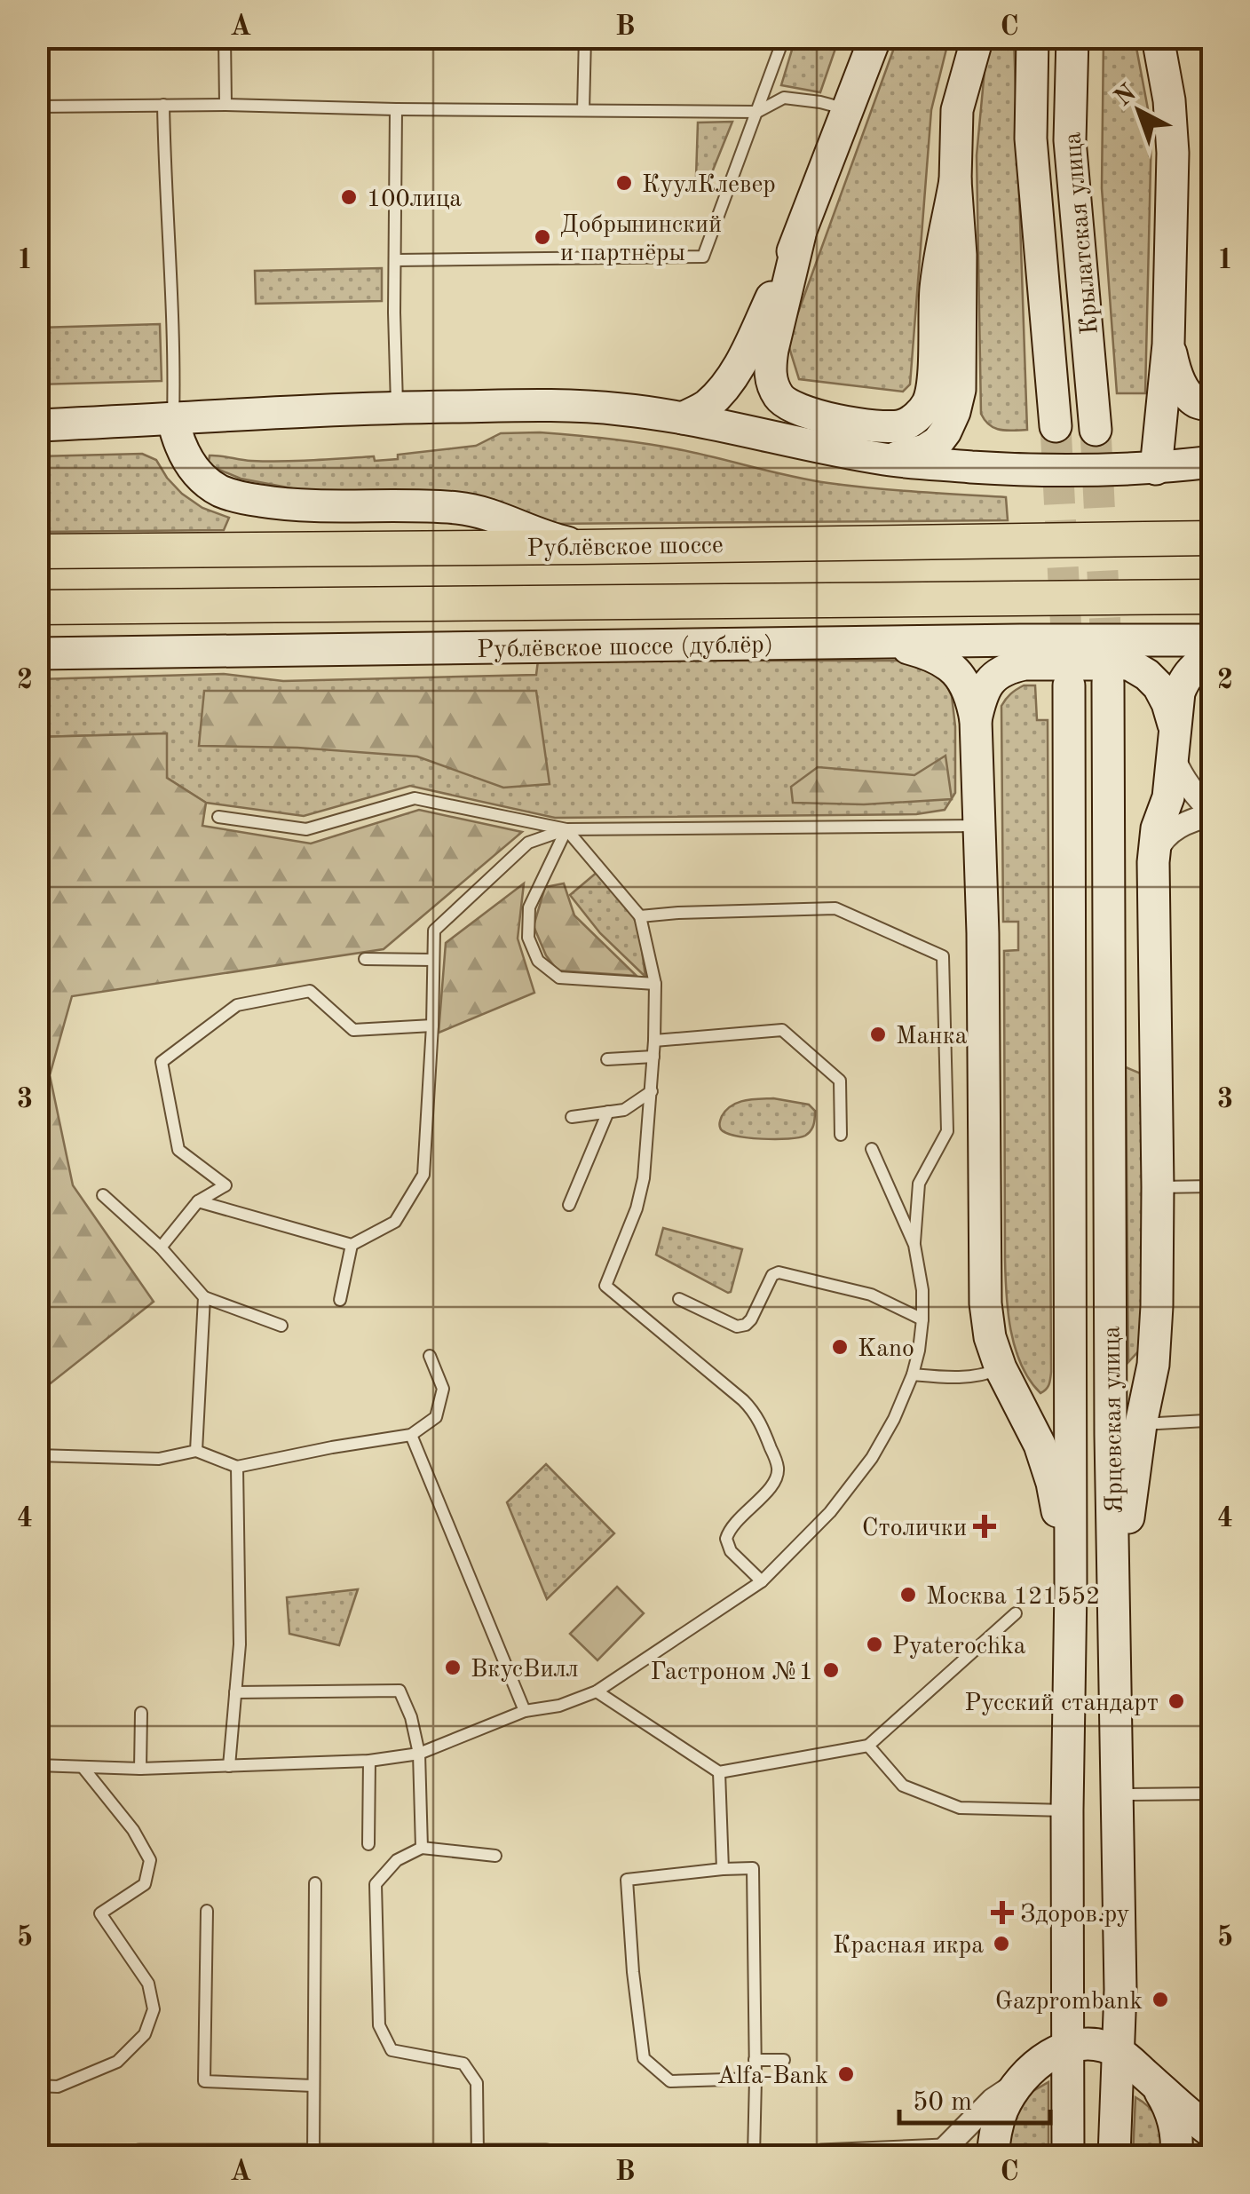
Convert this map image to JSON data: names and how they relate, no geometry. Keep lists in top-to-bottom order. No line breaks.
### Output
{"streets":{"main road":["Крылатская улица","Рублёвское шоссе","Рублёвское шоссе (дублёр)","Ярцевская улица"]},"places":{"other":["КуулКлевер","100лица","Добрынинский и партнёры","Манка","Kano","Москва 121552","Pyaterochka","ВкусВилл","Гастроном №1","Русский стандарт","Красная икра","Gazprombank","Alfa-Bank"],"health":["Столички","Здоров.ру"]},"scale_bar":"50 m","north":"top left","grid":{"columns":["A","B","C"],"rows":["1","2","3","4","5"]}}
